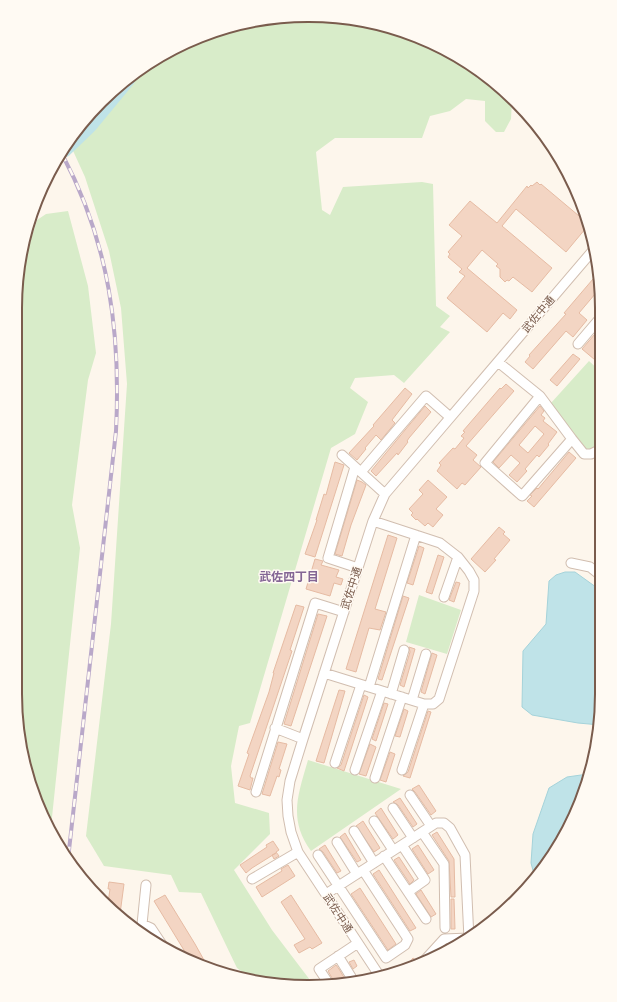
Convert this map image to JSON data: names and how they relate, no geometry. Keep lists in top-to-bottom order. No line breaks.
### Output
{"streets":{"street":["武佐中通"]},"districts":["武佐四丁目"]}
